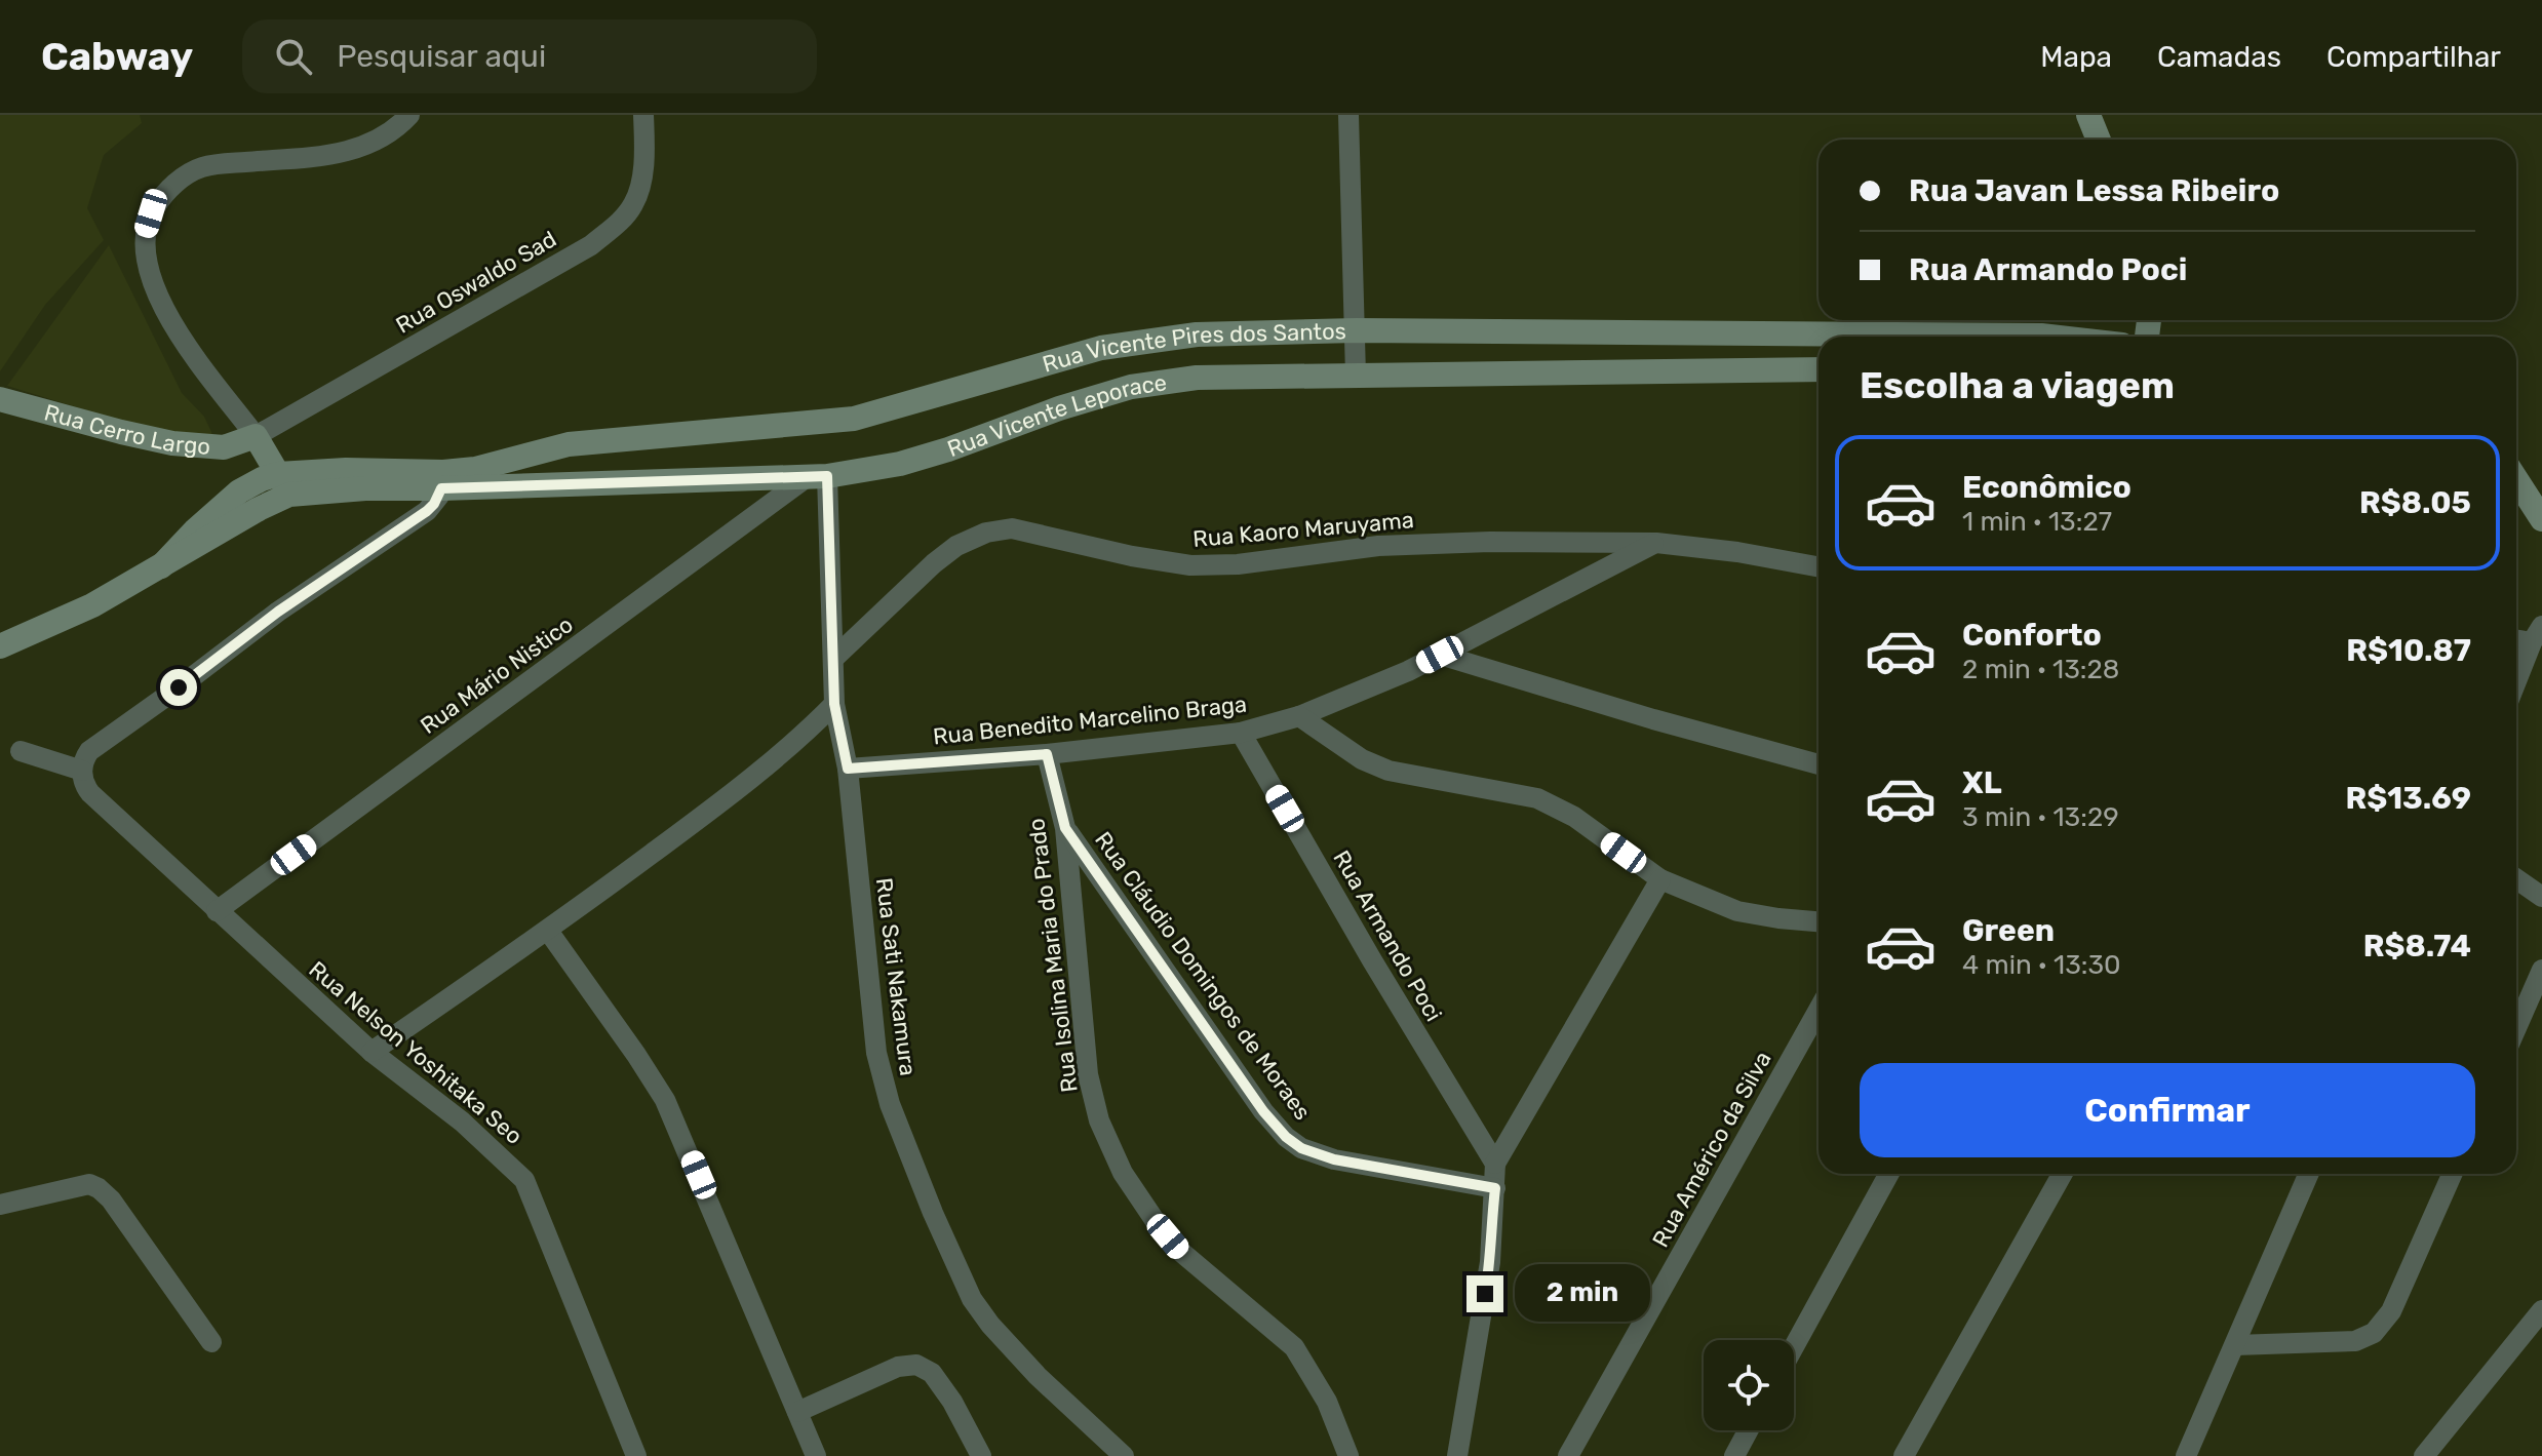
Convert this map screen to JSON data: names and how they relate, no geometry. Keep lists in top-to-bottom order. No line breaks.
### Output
{"streets":{"main road":["Rua Vicente Pires dos Santos","Rua Vicente Leporace","Rua Cerro Largo"],"street":["Rua Oswaldo Sad","Rua Kaoro Maruyama","Rua Mário Nistico","Rua Benedito Marcelino Braga","Rua Armando Poci","Rua Isolina Maria do Prado","Rua Cláudio Domingos de Moraes","Rua Sati Nakamura","Rua Nelson Yoshitaka Seo","Rua Américo da Silva"]},"crossings":[["Rua Oswaldo Sad","Rua Cerro Largo"],["Rua Vicente Pires dos Santos","Rua Vicente Leporace"],["Rua Vicente Leporace","Rua Mário Nistico"],["Rua Vicente Leporace","Rua Sati Nakamura"],["Rua Kaoro Maruyama","Rua Benedito Marcelino Braga"],["Rua Kaoro Maruyama","Rua Sati Nakamura"],["Rua Mário Nistico","Rua Sati Nakamura"],["Rua Mário Nistico","Rua Nelson Yoshitaka Seo"],["Rua Benedito Marcelino Braga","Rua Armando Poci"],["Rua Benedito Marcelino Braga","Rua Isolina Maria do Prado"],["Rua Benedito Marcelino Braga","Rua Sati Nakamura"],["Rua Isolina Maria do Prado","Rua Cláudio Domingos de Moraes"]],"page":{"header":"Cabway","search":"Pesquisar aqui","nav":["Mapa","Camadas","Compartilhar"],"banner":["Rua Javan Lessa Ribeiro","Rua Armando Poci"],"heading":"Escolha a viagem","list":[{"name":"Econômico","note":"1 min · 13:27","value":"R$8.05"},{"name":"Conforto","note":"2 min · 13:28","value":"R$10.87"},{"name":"XL","note":"3 min · 13:29","value":"R$13.69"},{"name":"Green","note":"4 min · 13:30","value":"R$8.74"}],"buttons":"Confirmar","bubble":"2 min"}}
